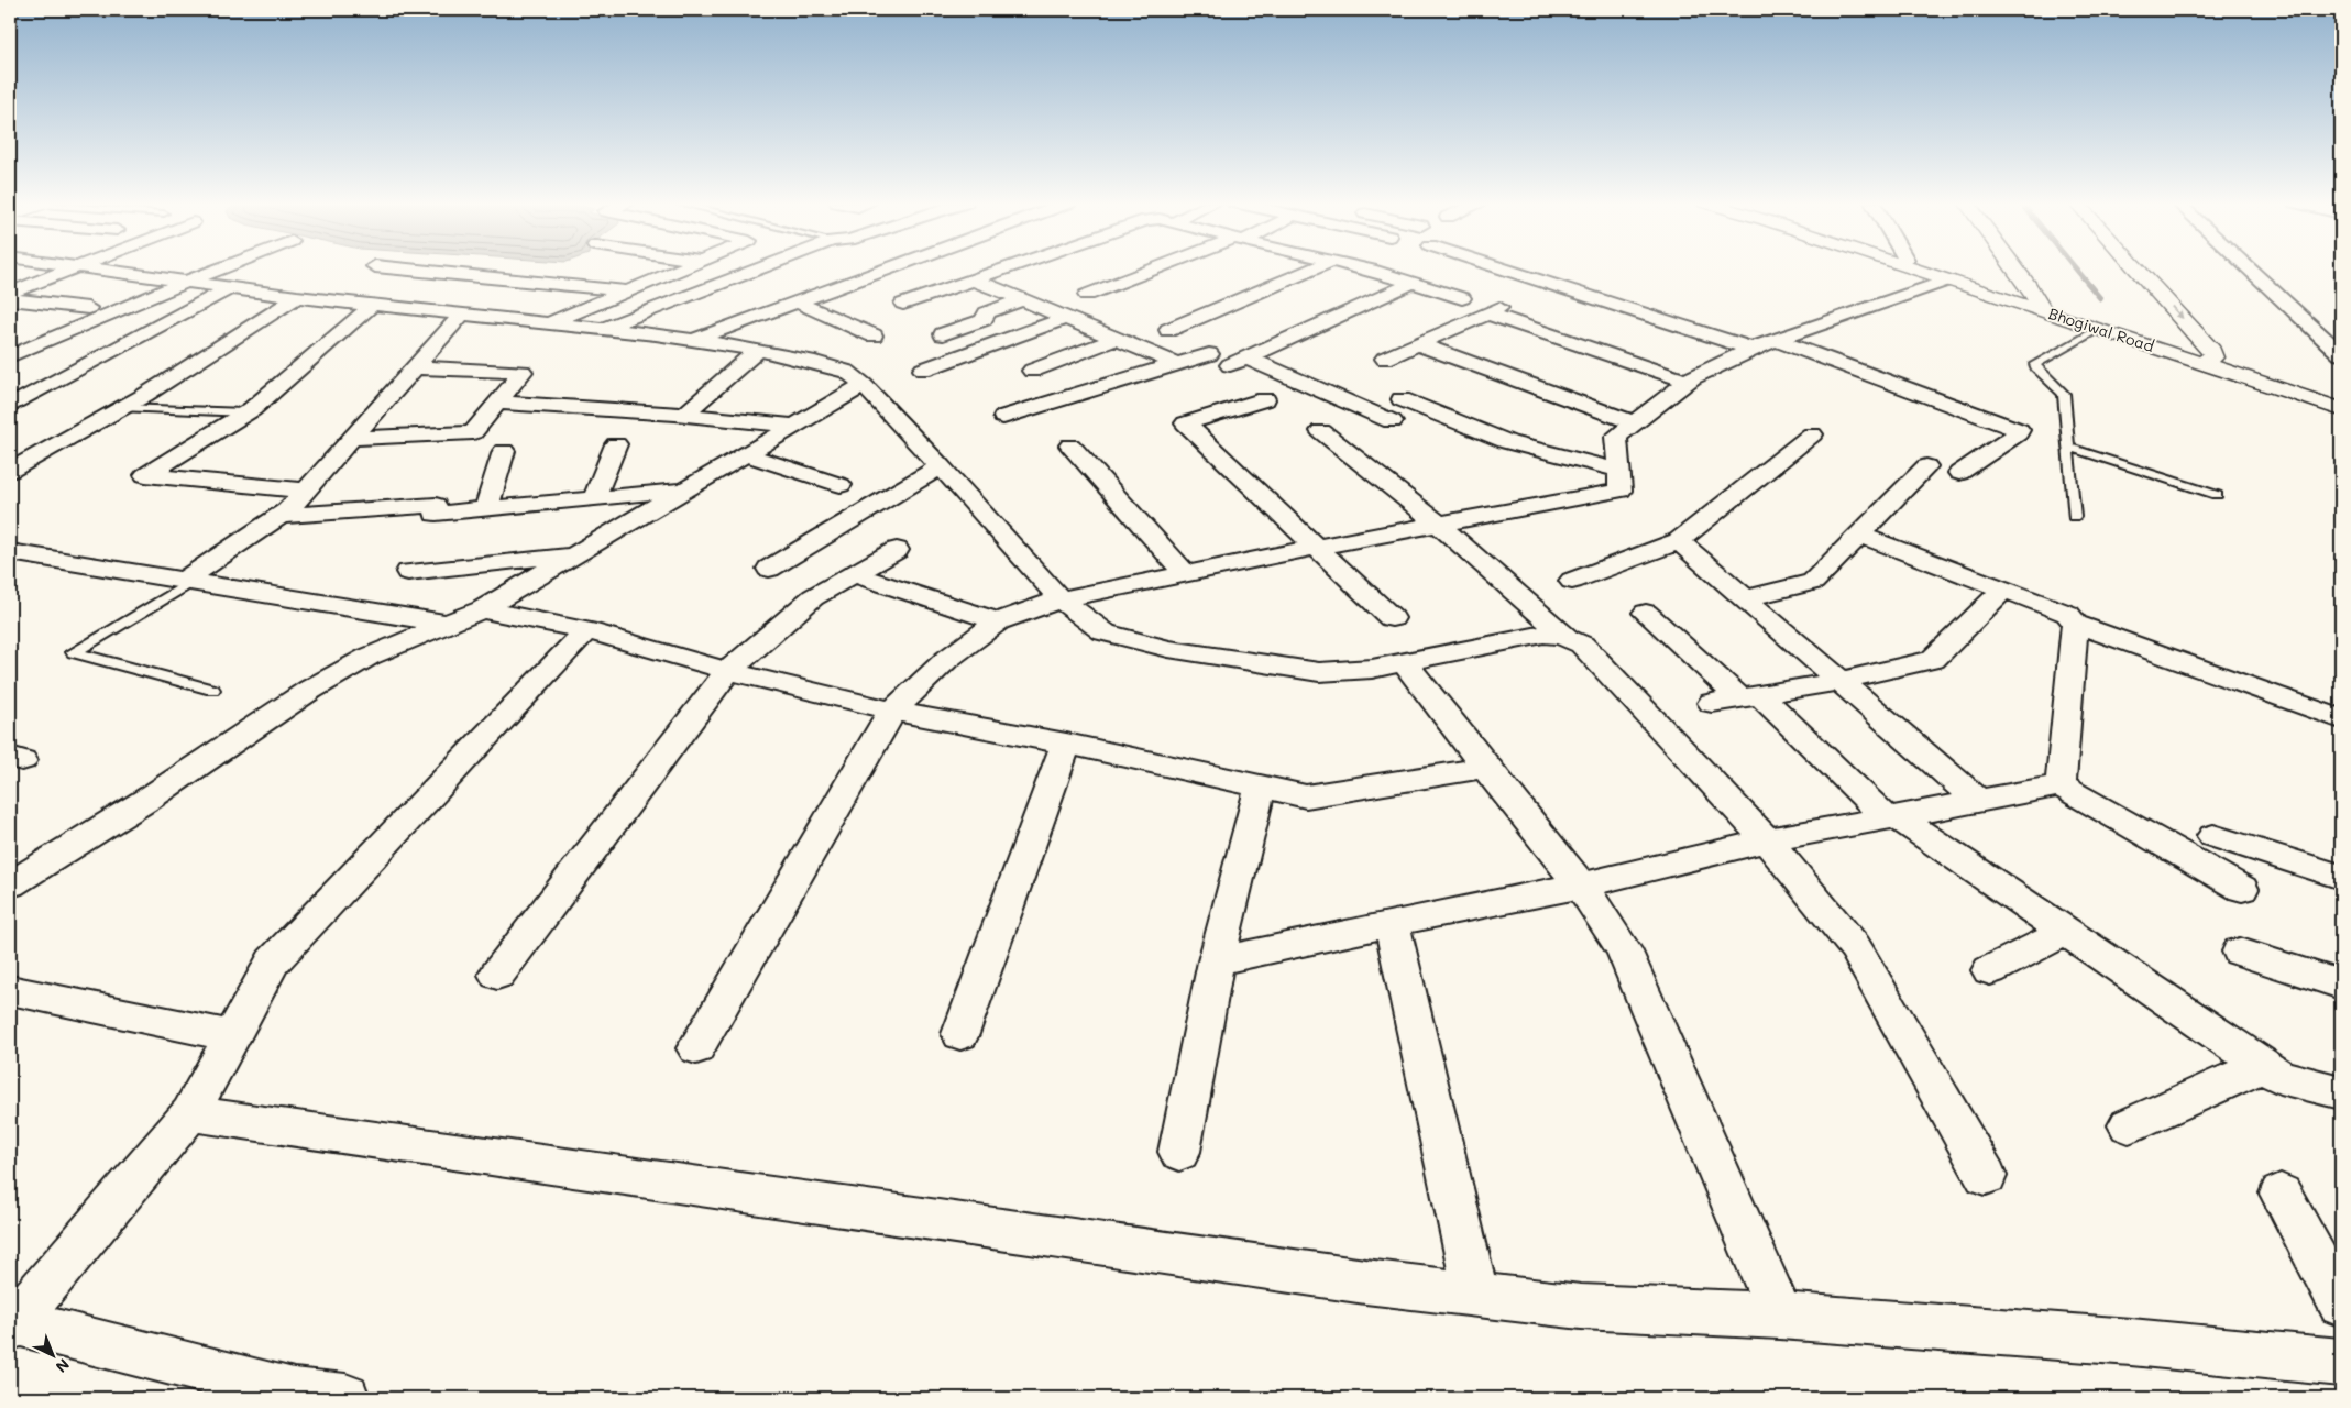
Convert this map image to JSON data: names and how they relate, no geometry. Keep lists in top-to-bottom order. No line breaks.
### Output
{"streets":{"main road":["Bhogiwal Road"]},"north":"bottom right"}
